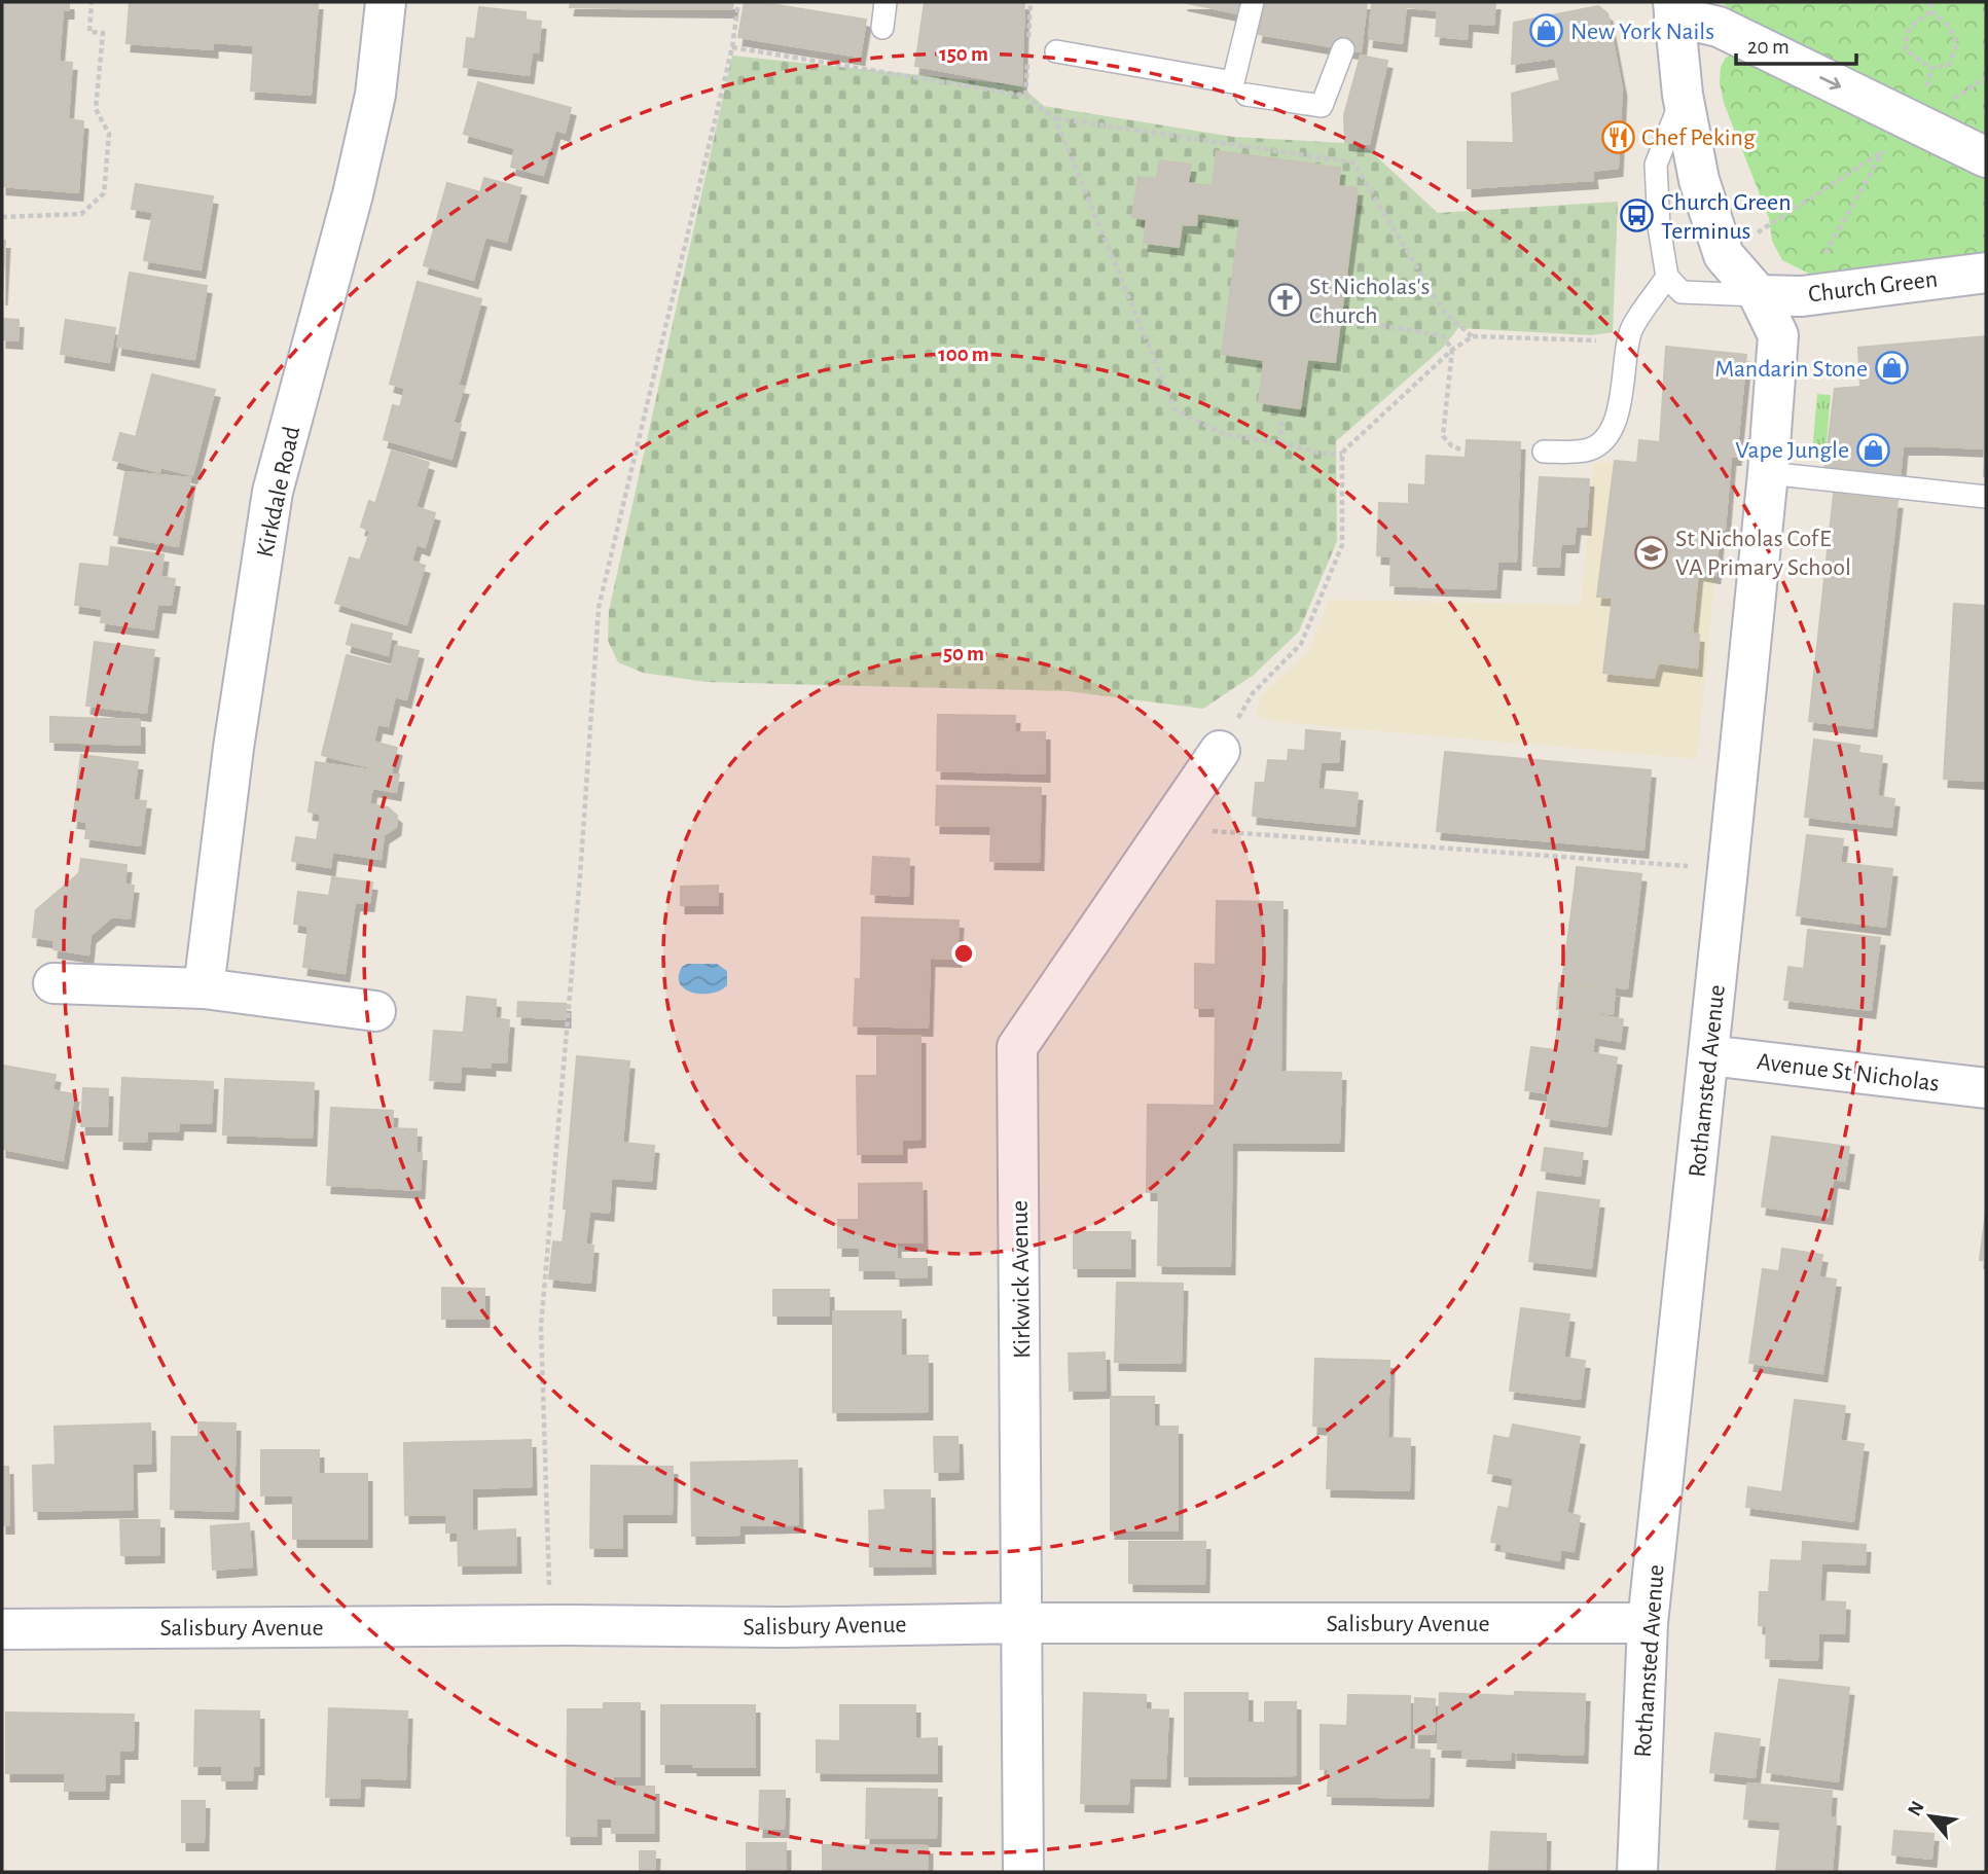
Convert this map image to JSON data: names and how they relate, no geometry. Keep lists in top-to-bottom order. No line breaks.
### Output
{"streets":{"street":["Church Green","Kirkdale Road","Avenue St Nicholas","Rothamsted Avenue","Kirkwick Avenue","Salisbury Avenue"]},"crossings":[["Church Green","Rothamsted Avenue"],["Avenue St Nicholas","Rothamsted Avenue"],["Rothamsted Avenue","Salisbury Avenue"],["Kirkwick Avenue","Salisbury Avenue"]],"places":{"shop":["New York Nails","Mandarin Stone","Vape Jungle"],"restaurant":["Chef Peking"],"bus stop":["Church Green Terminus"],"church":["St Nicholas's Church"],"school or university":["St Nicholas CofE VA Primary School"]},"scale_bar":"20 m","north":"top left","rings":["150 m","100 m","50 m"]}
